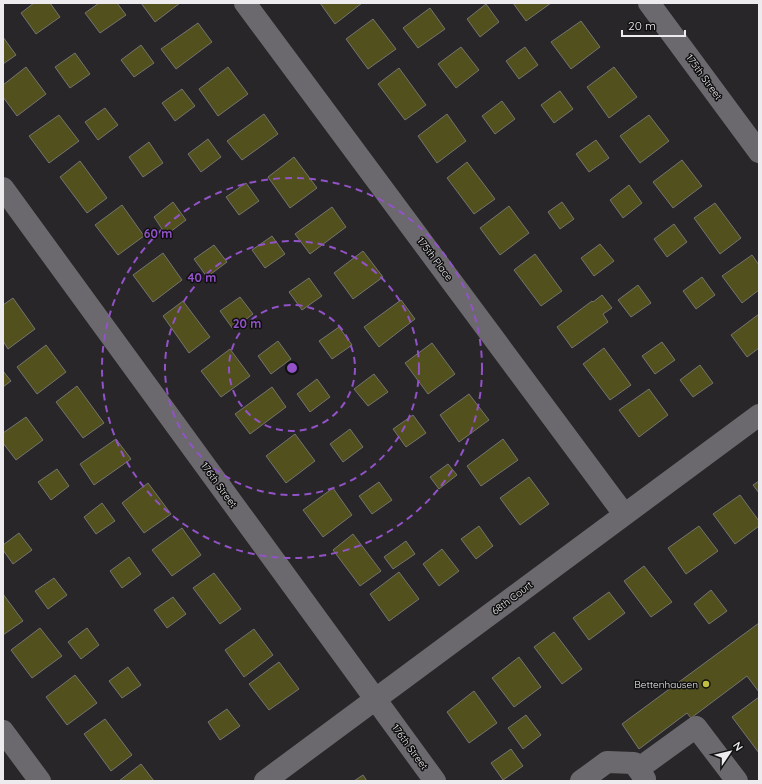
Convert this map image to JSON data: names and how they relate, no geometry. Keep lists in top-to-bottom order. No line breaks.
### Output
{"streets":{"street":["175th Street","175th Place","176th Street","68th Court"]},"crossings":[["175th Place","68th Court"],["176th Street","68th Court"]],"places":["Bettenhausen"],"scale_bar":"20 m","north":"top right","rings":["60 m","40 m","20 m"]}
